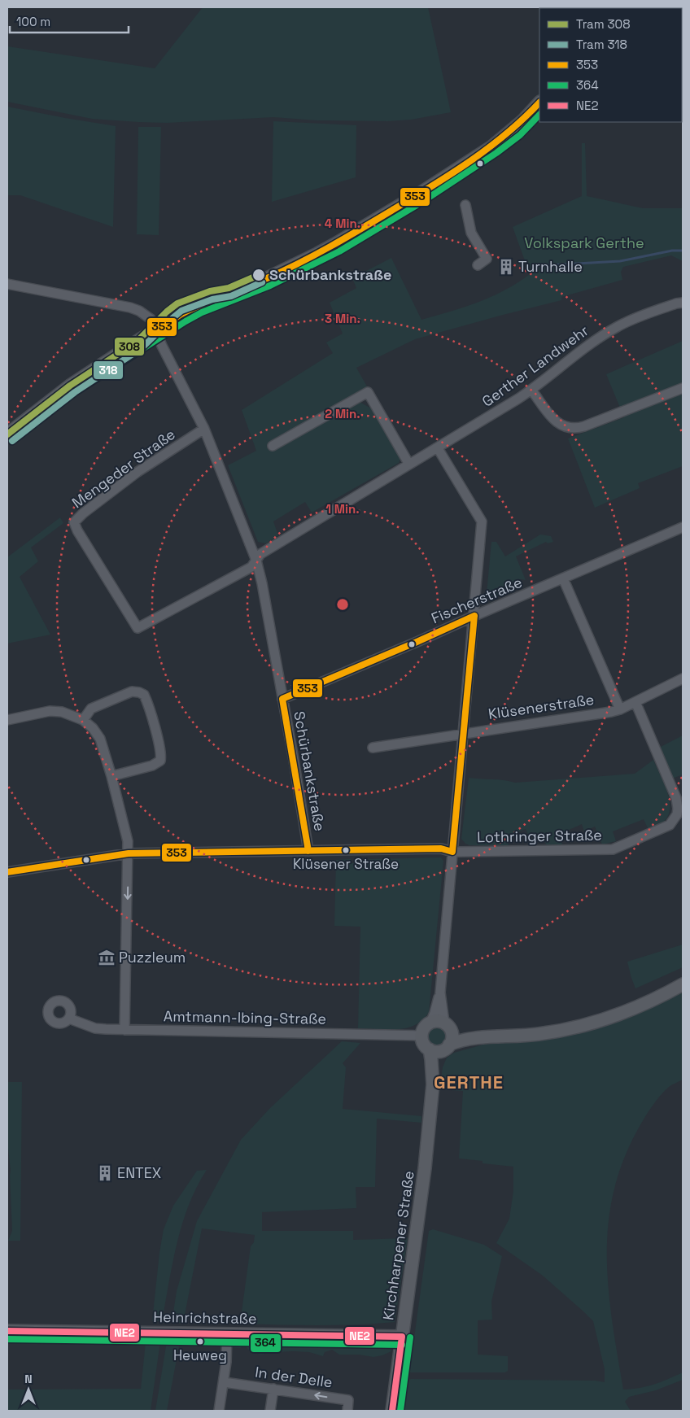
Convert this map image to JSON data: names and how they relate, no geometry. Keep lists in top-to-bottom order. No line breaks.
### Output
{"streets":{"street":["Gerther Landwehr","Mengeder Straße","Fischerstraße","Klüsenerstraße","Schürbankstraße","Lothringer Straße","Amtmann-Ibing-Straße","Kirchharpener Straße","Heinrichstraße","In der Delle"]},"crossings":[["Gerther Landwehr","Mengeder Straße"],["Gerther Landwehr","Schürbankstraße"],["Mengeder Straße","Schürbankstraße"],["Fischerstraße","Schürbankstraße"],["Klüsenerstraße","Lothringer Straße"],["Schürbankstraße","Lothringer Straße"],["Amtmann-Ibing-Straße","Kirchharpener Straße"],["Kirchharpener Straße","Heinrichstraße"]],"one_way":["In der Delle"],"districts":["GERTHE"],"parks":["Volkspark Gerthe"],"places":{"building":["Turnhalle","ENTEX"],"other":["Schürbankstraße","Klüsener Straße","Heuweg"],"museum":["Puzzleum"]},"lines":["transit line 353","transit line 364","tram line 308","tram line 318","transit line NE2"],"legend":["Tram 308","Tram 318","353","364","NE2"],"scale_bar":"100 m","north":"top","rings":["4 Min.","3 Min.","2 Min.","1 Min."]}
